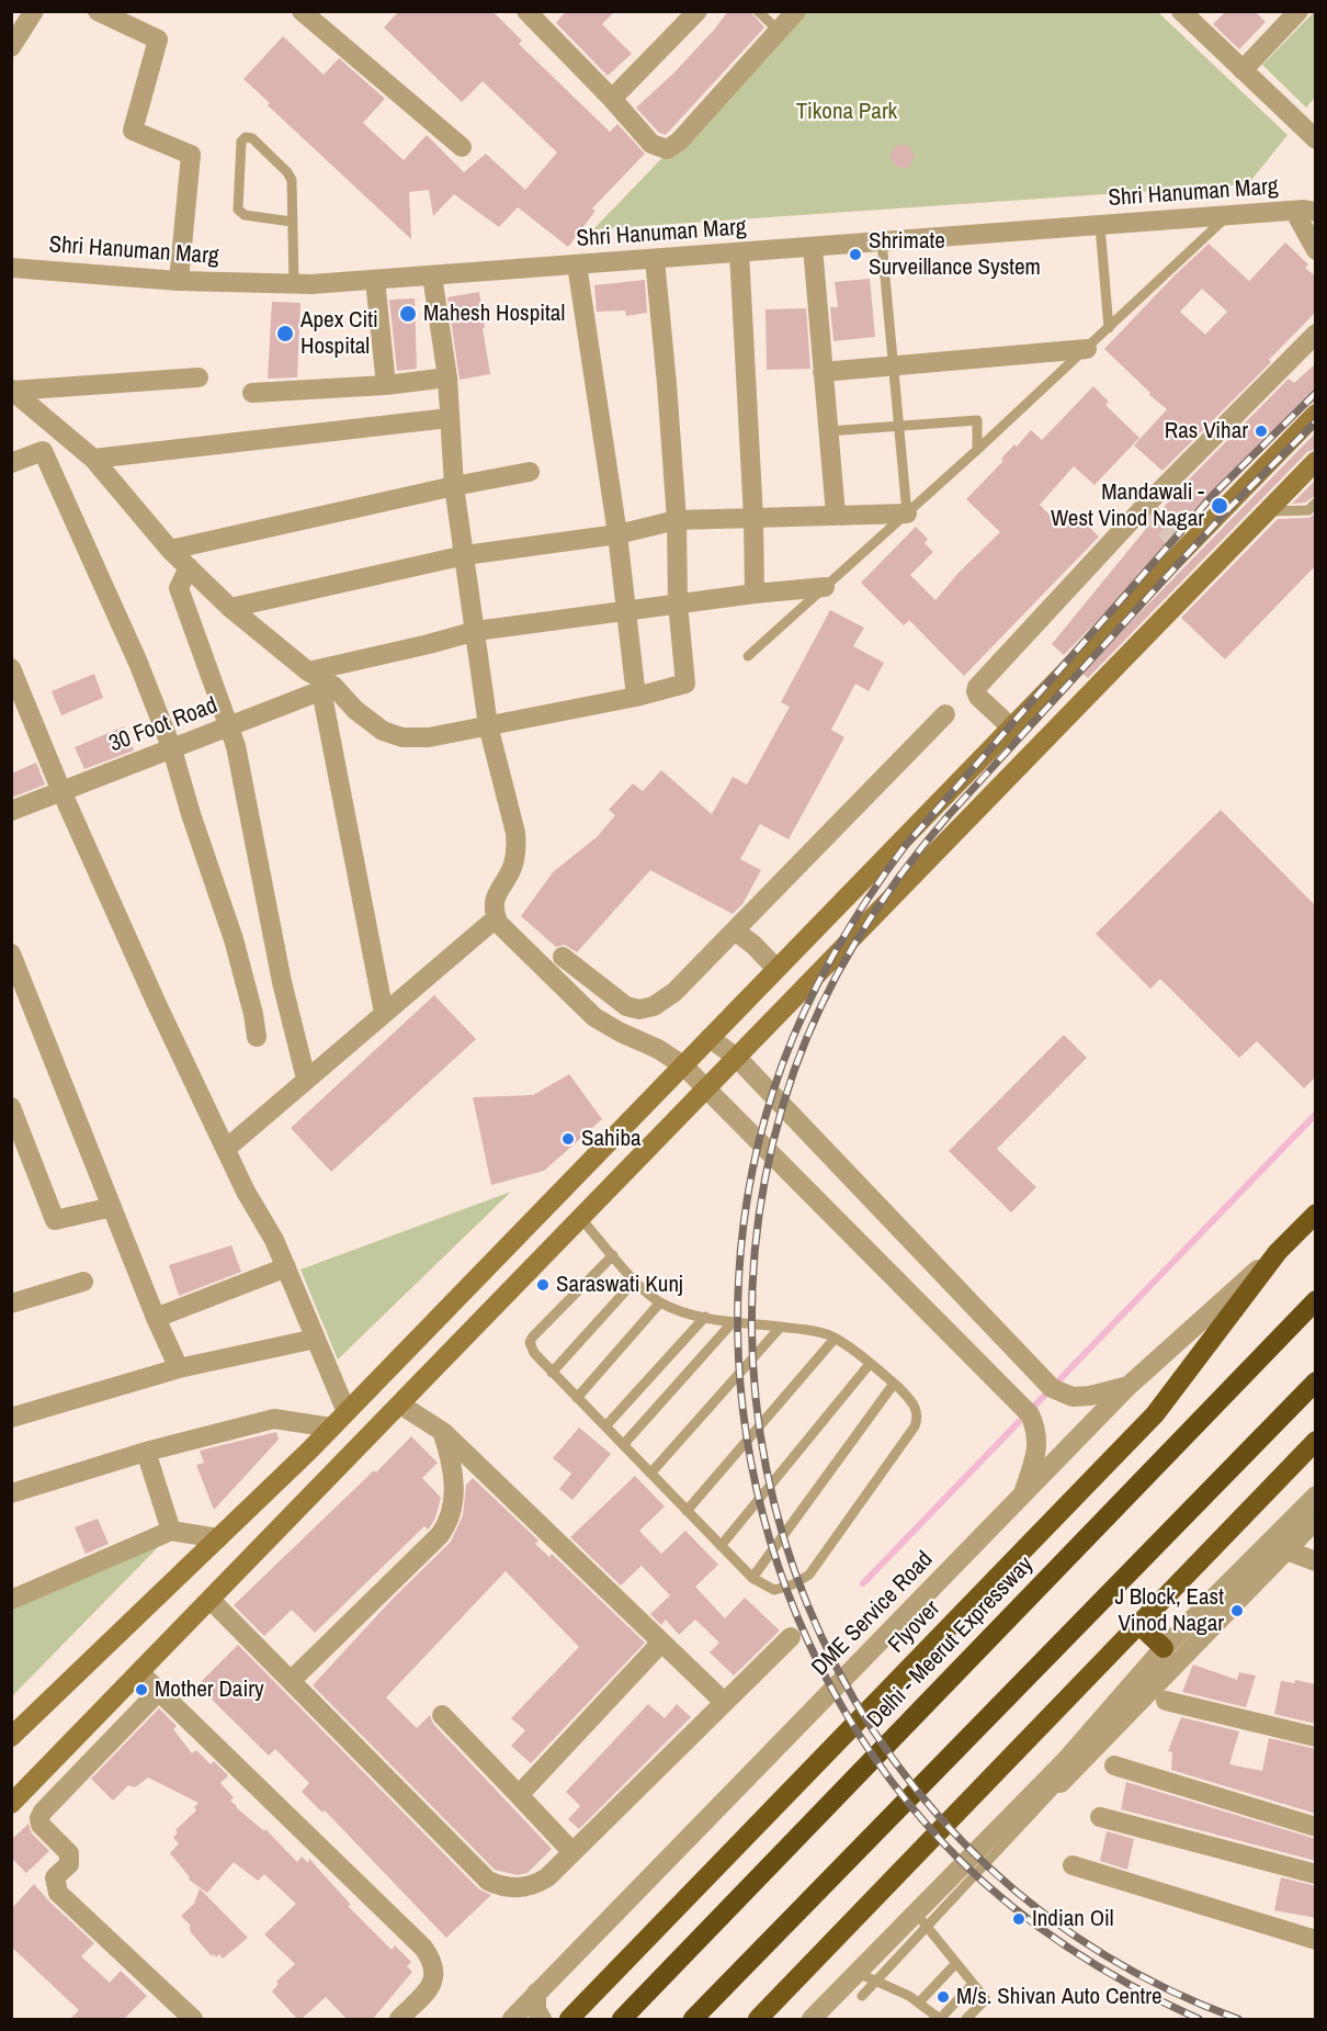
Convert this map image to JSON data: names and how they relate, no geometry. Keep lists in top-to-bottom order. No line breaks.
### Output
{"streets":{"highway":["Flyover","Delhi - Meerut Expressway"],"street":["Shri Hanuman Marg","30 Foot Road","DME Service Road"]},"crossings":[["DME Service Road","Flyover"]],"parks":["Tikona Park"],"places":["Shrimate Surveillance System","Mahesh Hospital","Apex Citi Hospital","Ras Vihar","Mandawali - West Vinod Nagar","Sahiba","Saraswati Kunj","J Block, East Vinod Nagar","Mother Dairy","Indian Oil","M/s. Shivan Auto Centre"]}
